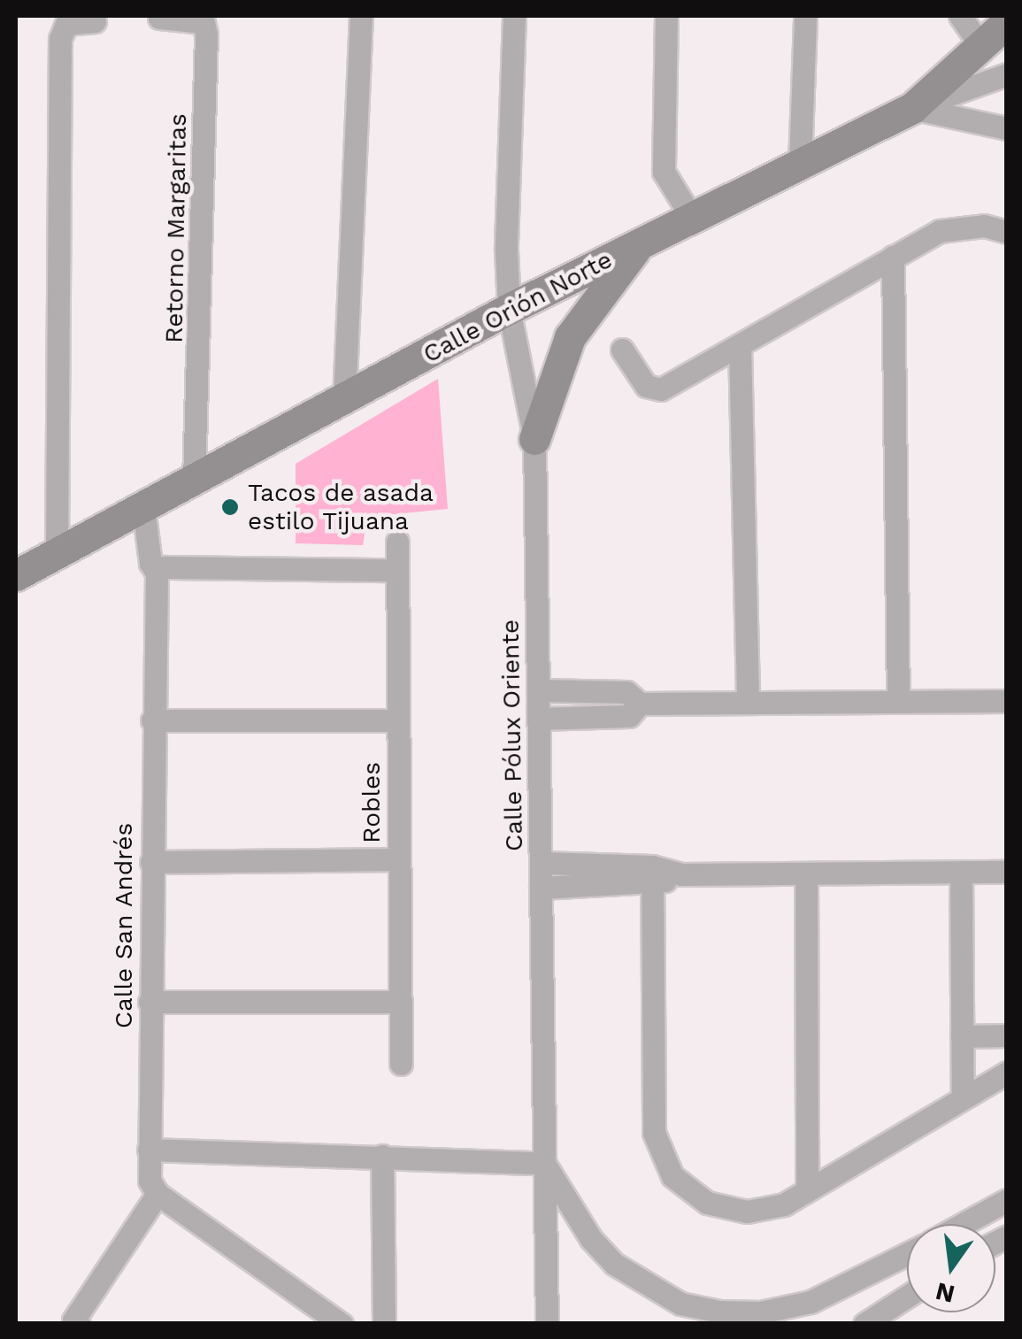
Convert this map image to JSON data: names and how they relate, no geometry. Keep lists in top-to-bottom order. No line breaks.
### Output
{"streets":{"street":["Retorno Margaritas","Calle Orión Norte","Calle Pólux Oriente","Robles","Calle San Andrés"]},"crossings":[["Retorno Margaritas","Calle Orión Norte"],["Calle Orión Norte","Calle Pólux Oriente"],["Calle Orión Norte","Calle San Andrés"]],"places":["Tacos de asada estilo Tijuana"],"north":"bottom"}
